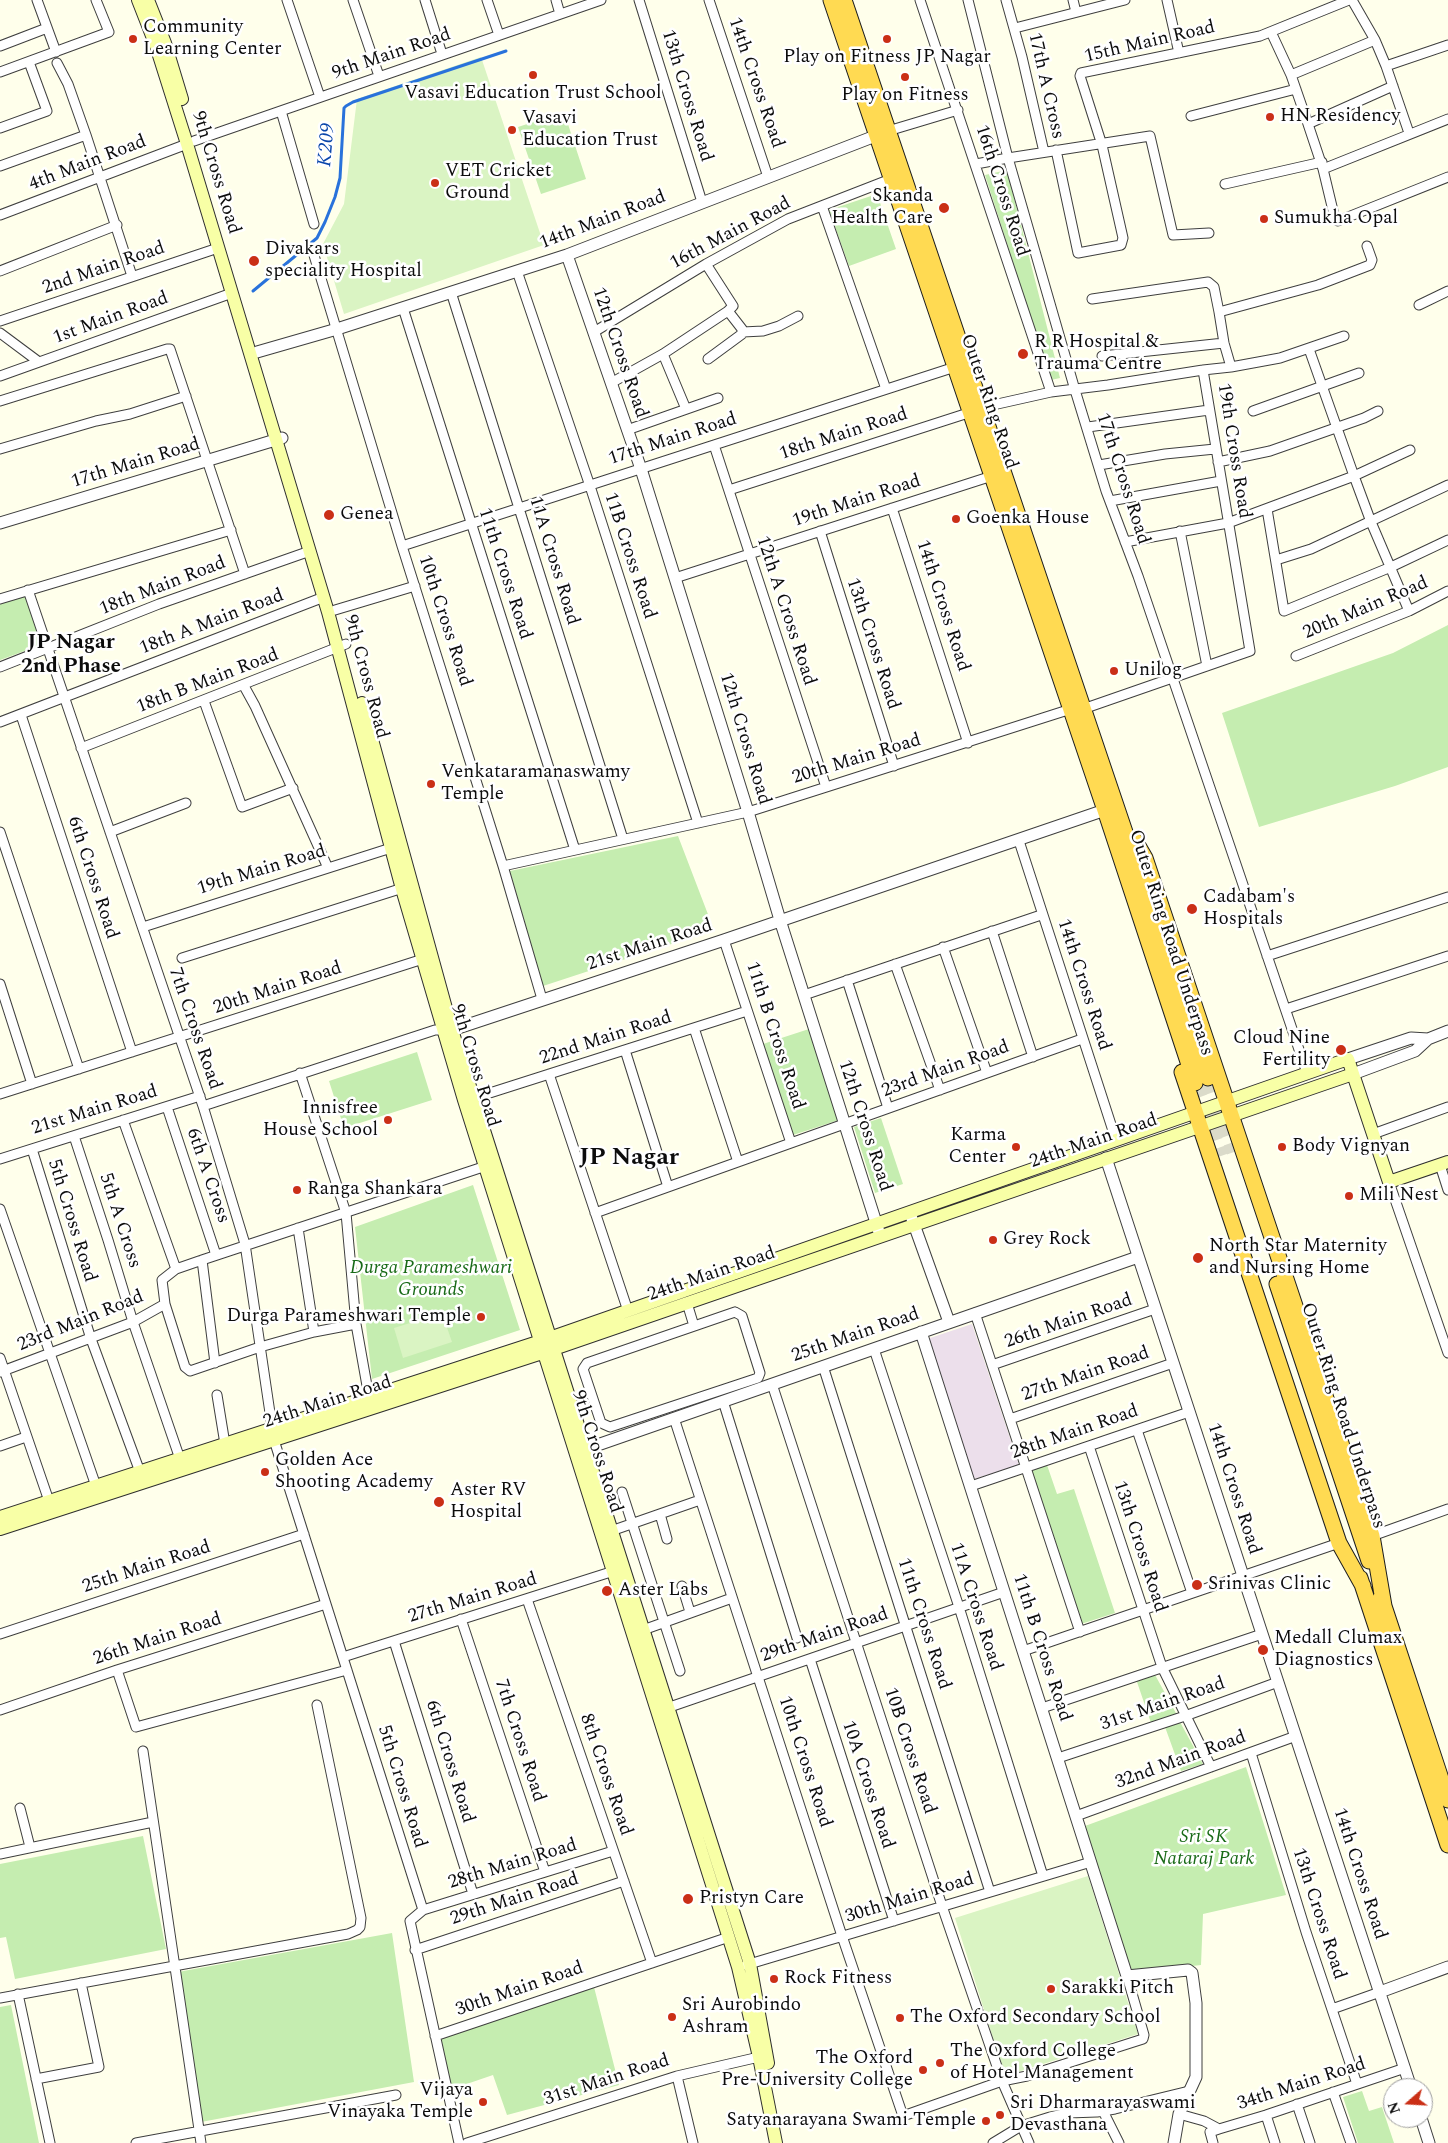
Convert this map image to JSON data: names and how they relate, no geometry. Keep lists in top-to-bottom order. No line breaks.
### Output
{"streets":{"highway":["Outer Ring Road","Outer Ring Road Underpass"],"main road":["9th Cross Road","24th Main Road"],"street":["15th Main Road","9th Main Road","14th Cross Road","17th A Cross","13th Cross Road","4th Main Road","16th Cross Road","14th Main Road","16th Main Road","2nd Main Road","1st Main Road","12th Cross Road","18th Main Road","17th Main Road","19th Cross Road","17th Cross Road","19th Main Road","11B Cross Road","11A Cross Road","11th Cross Road","20th Main Road","12th A Cross Road","10th Cross Road","18th A Main Road","18th B Main Road","6th Cross Road","21st Main Road","7th Cross Road","11th B Cross Road","22nd Main Road","23rd Main Road","6th A Cross","5th Cross Road","5th A Cross","26th Main Road","25th Main Road","27th Main Road","28th Main Road","29th Main Road","31st Main Road","10B Cross Road","32nd Main Road","8th Cross Road","10A Cross Road","30th Main Road","34th Main Road"]},"crossings":[["9th Main Road","4th Main Road"],["9th Main Road","9th Cross Road"],["14th Cross Road","14th Main Road"],["14th Cross Road","19th Main Road"],["14th Cross Road","20th Main Road"],["14th Cross Road","21st Main Road"],["14th Cross Road","23rd Main Road"],["14th Cross Road","24th Main Road"],["14th Cross Road","26th Main Road"],["14th Cross Road","25th Main Road"],["14th Cross Road","27th Main Road"],["14th Cross Road","28th Main Road"],["14th Cross Road","31st Main Road"],["14th Cross Road","32nd Main Road"],["14th Cross Road","34th Main Road"],["13th Cross Road","14th Main Road"],["13th Cross Road","19th Main Road"],["13th Cross Road","20th Main Road"],["13th Cross Road","28th Main Road"],["13th Cross Road","31st Main Road"],["13th Cross Road","32nd Main Road"],["13th Cross Road","34th Main Road"],["4th Main Road","9th Cross Road"],["9th Cross Road","14th Main Road"],["9th Cross Road","2nd Main Road"],["9th Cross Road","1st Main Road"],["9th Cross Road","18th Main Road"],["9th Cross Road","17th Main Road"],["9th Cross Road","19th Main Road"],["9th Cross Road","20th Main Road"],["9th Cross Road","18th A Main Road"],["9th Cross Road","18th B Main Road"],["9th Cross Road","21st Main Road"],["9th Cross Road","22nd Main Road"],["9th Cross Road","24th Main Road"],["9th Cross Road","25th Main Road"],["9th Cross Road","27th Main Road"],["9th Cross Road","29th Main Road"],["9th Cross Road","31st Main Road"],["9th Cross Road","30th Main Road"],["16th Cross Road","14th Main Road"],["16th Cross Road","18th Main Road"],["14th Main Road","12th Cross Road"],["14th Main Road","Outer Ring Road"],["14th Main Road","11B Cross Road"],["14th Main Road","11A Cross Road"],["14th Main Road","11th Cross Road"],["14th Main Road","10th Cross Road"],["16th Main Road","12th Cross Road"],["16th Main Road","Outer Ring Road"],["12th Cross Road","17th Main Road"],["12th Cross Road","19th Main Road"],["12th Cross Road","20th Main Road"],["12th Cross Road","21st Main Road"],["12th Cross Road","23rd Main Road"],["12th Cross Road","24th Main Road"],["Outer Ring Road","18th Main Road"],["Outer Ring Road","17th Main Road"],["Outer Ring Road","19th Main Road"],["Outer Ring Road","20th Main Road"],["Outer Ring Road","Outer Ring Road Underpass"],["Outer Ring Road","21st Main Road"],["18th Main Road","19th Cross Road"],["18th Main Road","17th Cross Road"],["18th Main Road","12th A Cross Road"],["18th Main Road","7th Cross Road"],["17th Main Road","11B Cross Road"],["17th Main Road","11A Cross Road"],["17th Main Road","11th Cross Road"],["17th Main Road","12th A Cross Road"],["17th Main Road","10th Cross Road"],["19th Cross Road","20th Main Road"],["17th Cross Road","20th Main Road"],["17th Cross Road","24th Main Road"],["19th Main Road","12th A Cross Road"],["19th Main Road","7th Cross Road"],["11B Cross Road","20th Main Road"],["11A Cross Road","20th Main Road"],["11A Cross Road","25th Main Road"],["11A Cross Road","29th Main Road"],["11A Cross Road","30th Main Road"],["11th Cross Road","20th Main Road"],["11th Cross Road","25th Main Road"],["11th Cross Road","29th Main Road"],["11th Cross Road","30th Main Road"],["20th Main Road","12th A Cross Road"],["20th Main Road","10th Cross Road"],["20th Main Road","6th Cross Road"],["20th Main Road","7th Cross Road"],["10th Cross Road","21st Main Road"],["10th Cross Road","25th Main Road"],["10th Cross Road","29th Main Road"],["10th Cross Road","10B Cross Road"],["10th Cross Road","30th Main Road"],["18th A Main Road","6th Cross Road"],["18th A Main Road","7th Cross Road"],["18th B Main Road","7th Cross Road"],["6th Cross Road","27th Main Road"],["6th Cross Road","28th Main Road"],["Outer Ring Road Underpass","21st Main Road"],["21st Main Road","7th Cross Road"],["21st Main Road","11th B Cross Road"],["21st Main Road","6th A Cross"],["21st Main Road","5th Cross Road"],["21st Main Road","5th A Cross"],["7th Cross Road","24th Main Road"],["7th Cross Road","5th Cross Road"],["7th Cross Road","27th Main Road"],["7th Cross Road","28th Main Road"],["11th B Cross Road","22nd Main Road"],["11th B Cross Road","23rd Main Road"],["11th B Cross Road","25th Main Road"],["11th B Cross Road","28th Main Road"],["11th B Cross Road","29th Main Road"],["11th B Cross Road","31st Main Road"],["11th B Cross Road","32nd Main Road"],["11th B Cross Road","30th Main Road"],["23rd Main Road","5th Cross Road"],["23rd Main Road","5th A Cross"],["24th Main Road","5th Cross Road"],["24th Main Road","5th A Cross"],["5th Cross Road","26th Main Road"],["5th Cross Road","25th Main Road"],["5th Cross Road","27th Main Road"],["5th Cross Road","28th Main Road"],["25th Main Road","10B Cross Road"],["27th Main Road","8th Cross Road"],["28th Main Road","8th Cross Road"],["29th Main Road","10B Cross Road"],["29th Main Road","8th Cross Road"],["29th Main Road","10A Cross Road"],["10B Cross Road","30th Main Road"],["8th Cross Road","30th Main Road"],["10A Cross Road","30th Main Road"]],"districts":["JP Nagar 2nd Phase","JP Nagar"],"water":["K209"],"parks":["Durga Parameshwari Grounds","Sri SK Nataraj Park"],"places":["Community Learning Center","Play on Fitness JP Nagar","Vasavi Education Trust School","Play on Fitness","HN Residency","Vasavi Education Trust","VET Cricket Ground","Skanda Health Care","Sumukha Opal","Divakars speciality Hospital","R R Hospital & Trauma Centre","Genea","Goenka House","Unilog","Venkataramanaswamy Temple","Cadabam's Hospitals","Cloud Nine Fertility","Innisfree House School","Karma Center","Body Vignyan","Ranga Shankara","Mili Nest","Grey Rock","North Star Maternity and Nursing Home","Durga Parameshwari Temple","Golden Ace Shooting Academy","Aster RV Hospital","Srinivas Clinic","Aster Labs","Medall Clumax Diagnostics","Pristyn Care","Rock Fitness","Sarakki Pitch","Sri Aurobindo Ashram","The Oxford Secondary School","The Oxford College of Hotel Management","The Oxford Pre-University College","Vijaya Vinayaka Temple","Sri Dharmarayaswami Devasthana","Satyanarayana Swami Temple"],"north":"left"}
